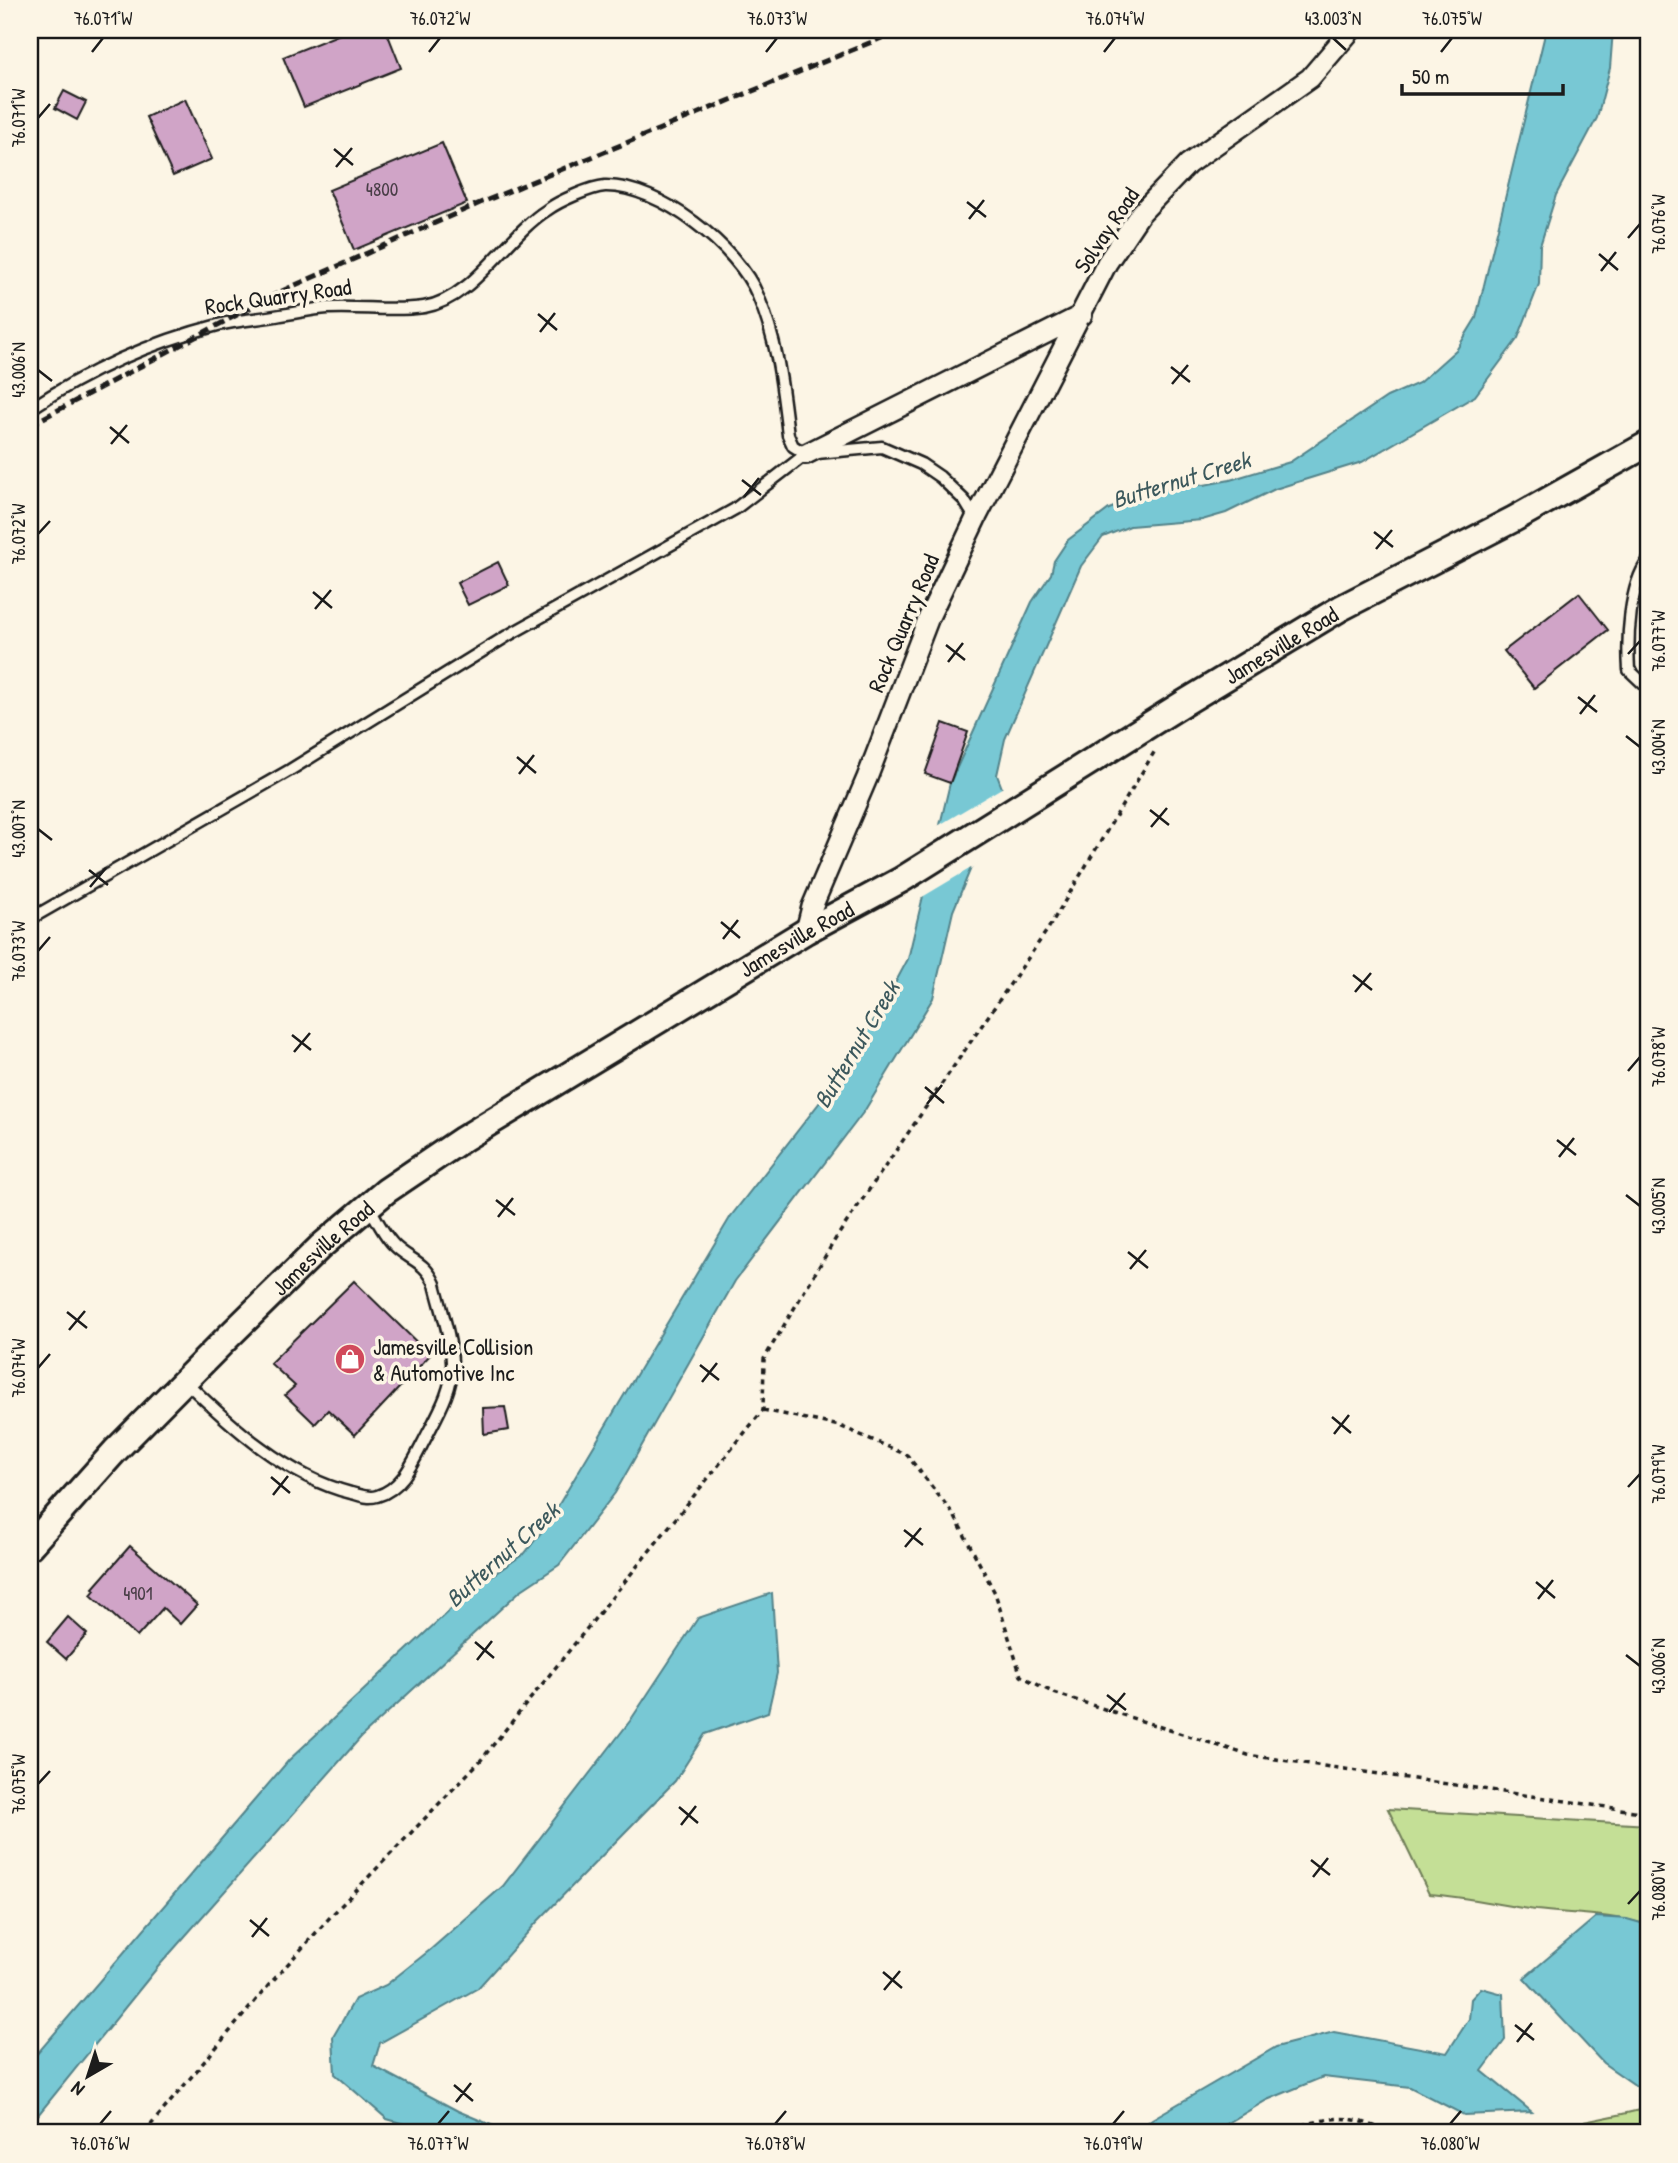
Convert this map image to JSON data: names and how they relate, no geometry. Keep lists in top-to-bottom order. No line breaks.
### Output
{"streets":{"street":["Solvay Road","Rock Quarry Road","Jamesville Road"]},"crossings":[["Solvay Road","Rock Quarry Road"],["Rock Quarry Road","Jamesville Road"]],"water":["Butternut Creek"],"places":{"shop":["Jamesville Collision & Automotive Inc"]},"house_numbers":["4800","4901"],"scale_bar":"50 m","north":"bottom left","coordinates":["76.071°W","76.072°W","76.073°W","76.074°W","43.003°N","76.075°W","76.076°W","43.006°N","76.077°W","43.004°N","43.007°N","76.078°W","43.005°N","76.079°W","76.080°W"]}
